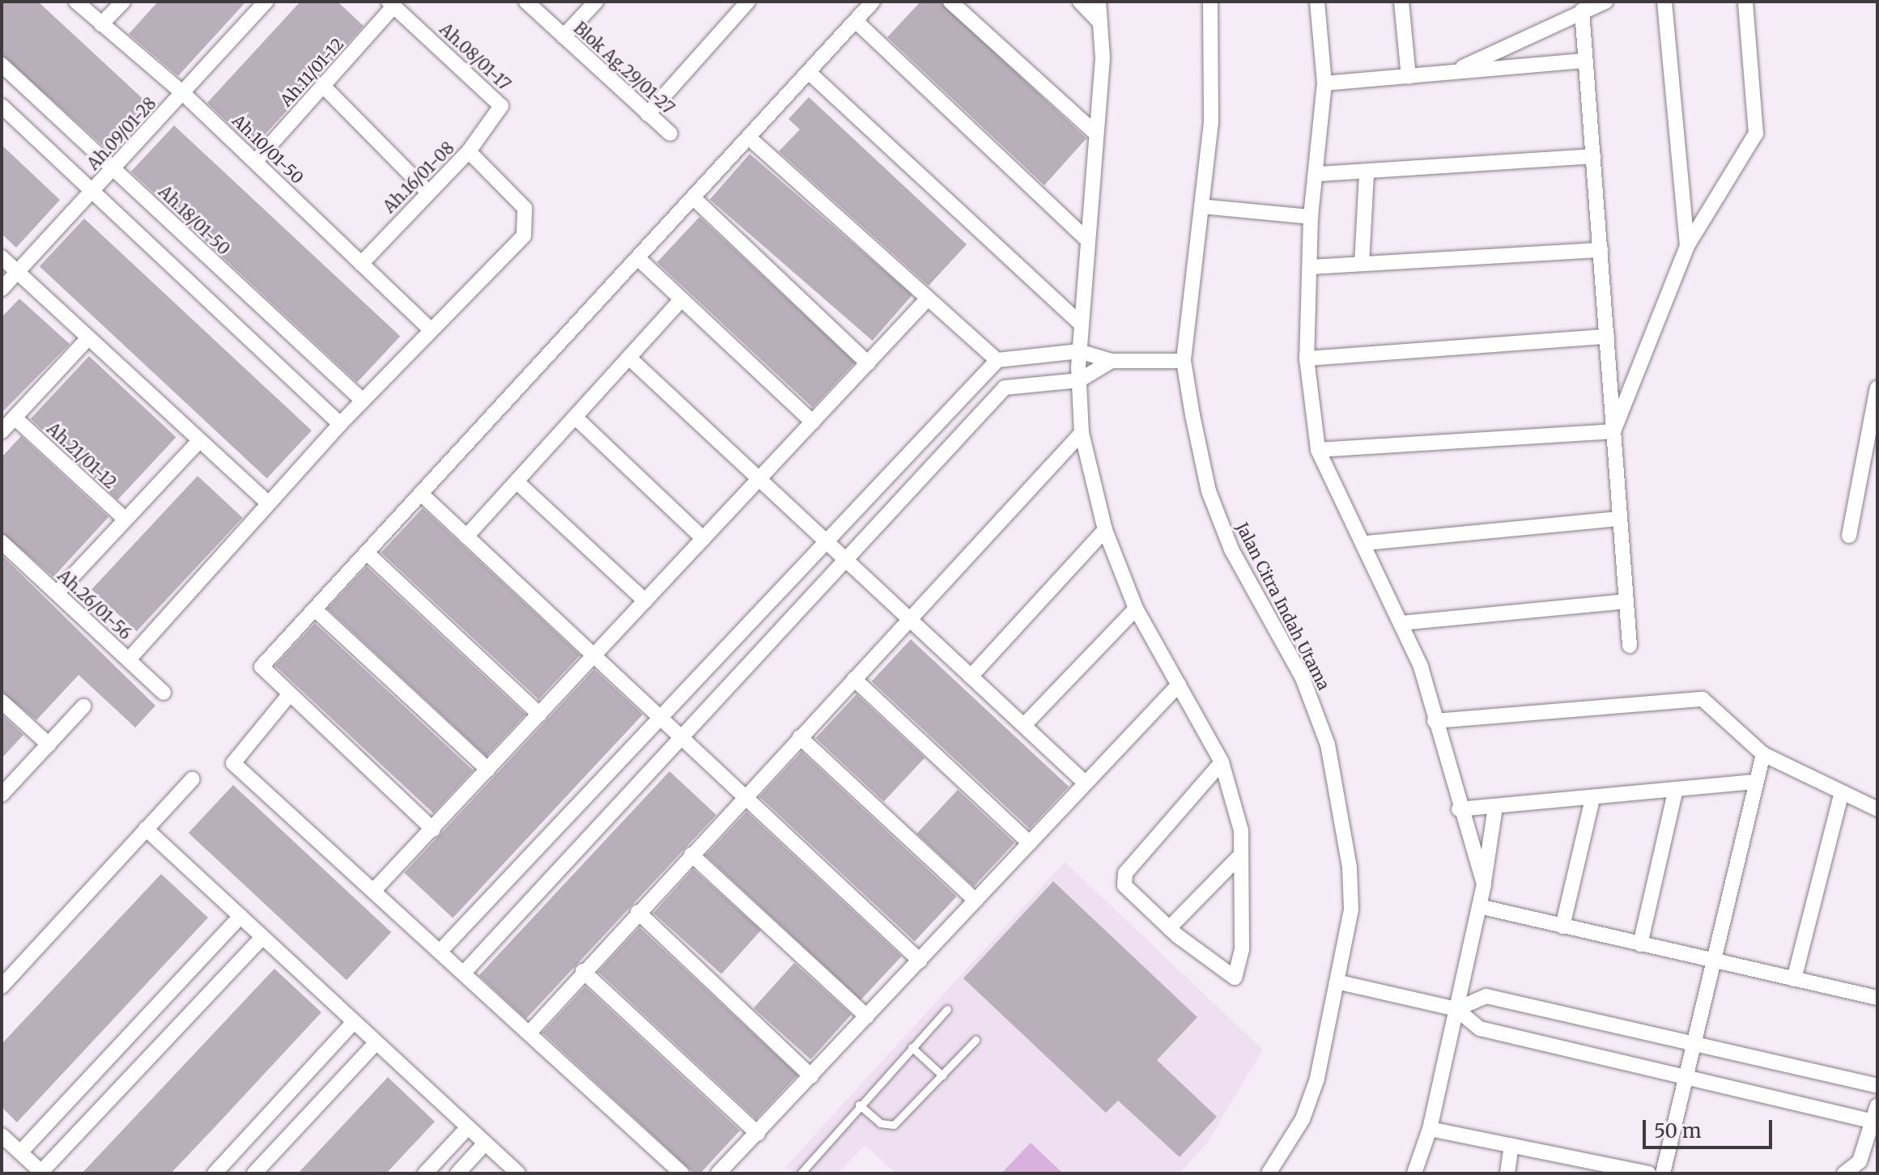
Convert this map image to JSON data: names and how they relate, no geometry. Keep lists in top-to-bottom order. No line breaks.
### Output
{"streets":{"street":["Ah.08/01-17","Blok Ag.29/01-27","Ah.11/01-12","Ah.09/01-28","Ah.10/01-50","Ah.16/01-08","Ah.18/01-50","Ah.21/01-12","Ah.26/01-56","Jalan Citra Indah Utama"]},"crossings":[["Ah.08/01-17","Ah.11/01-12"],["Ah.08/01-17","Ah.16/01-08"],["Ah.11/01-12","Ah.10/01-50"],["Ah.09/01-28","Ah.10/01-50"],["Ah.09/01-28","Ah.18/01-50"],["Ah.10/01-50","Ah.16/01-08"]],"scale_bar":"50 m"}
